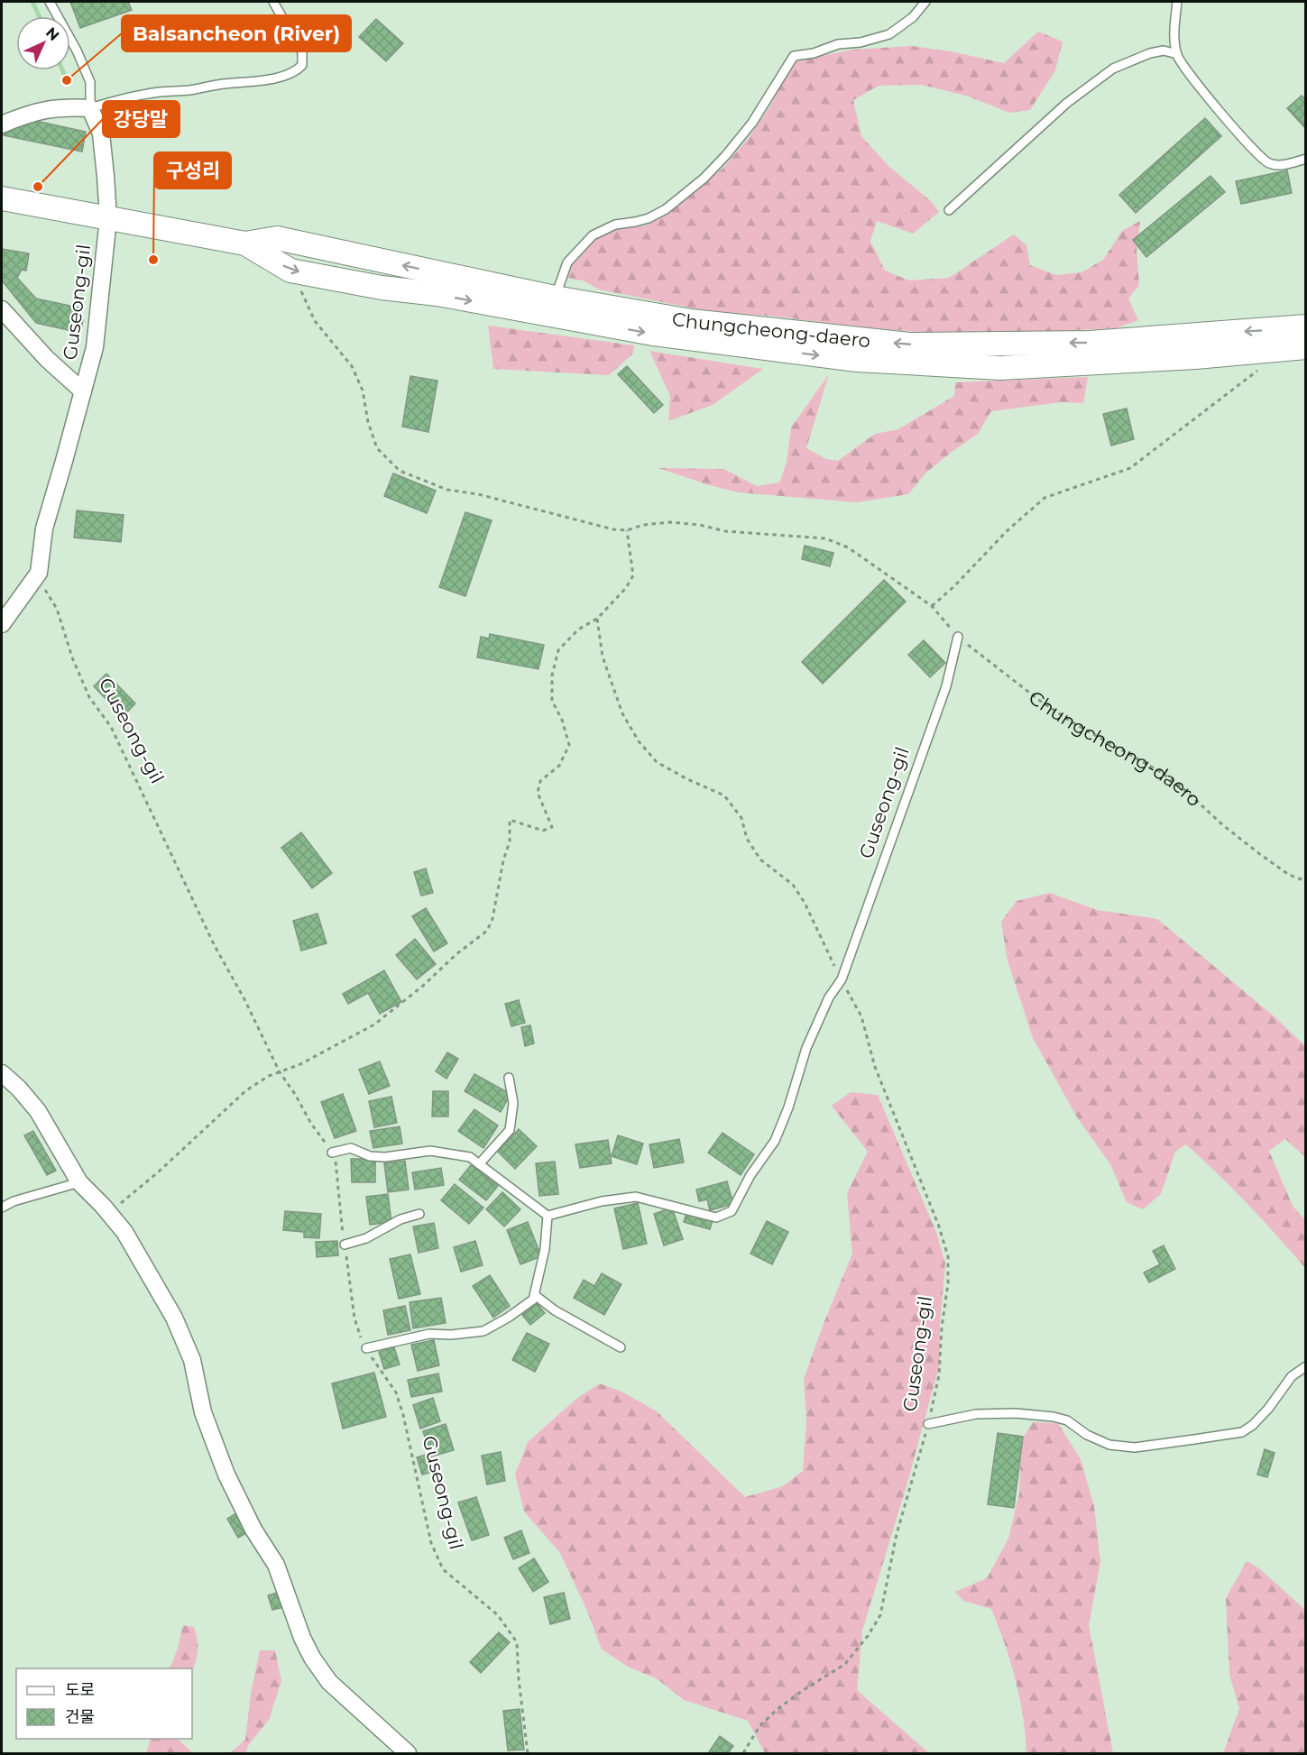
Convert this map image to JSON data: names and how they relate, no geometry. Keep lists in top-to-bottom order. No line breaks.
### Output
{"streets":{"main road":["Chungcheong-daero"],"street":["Guseong-gil"]},"crossings":[["Guseong-gil","Chungcheong-daero"]],"places":["Balsancheon (River)","강당말","구성리"],"legend":["도로","건물"],"north":"top right"}
